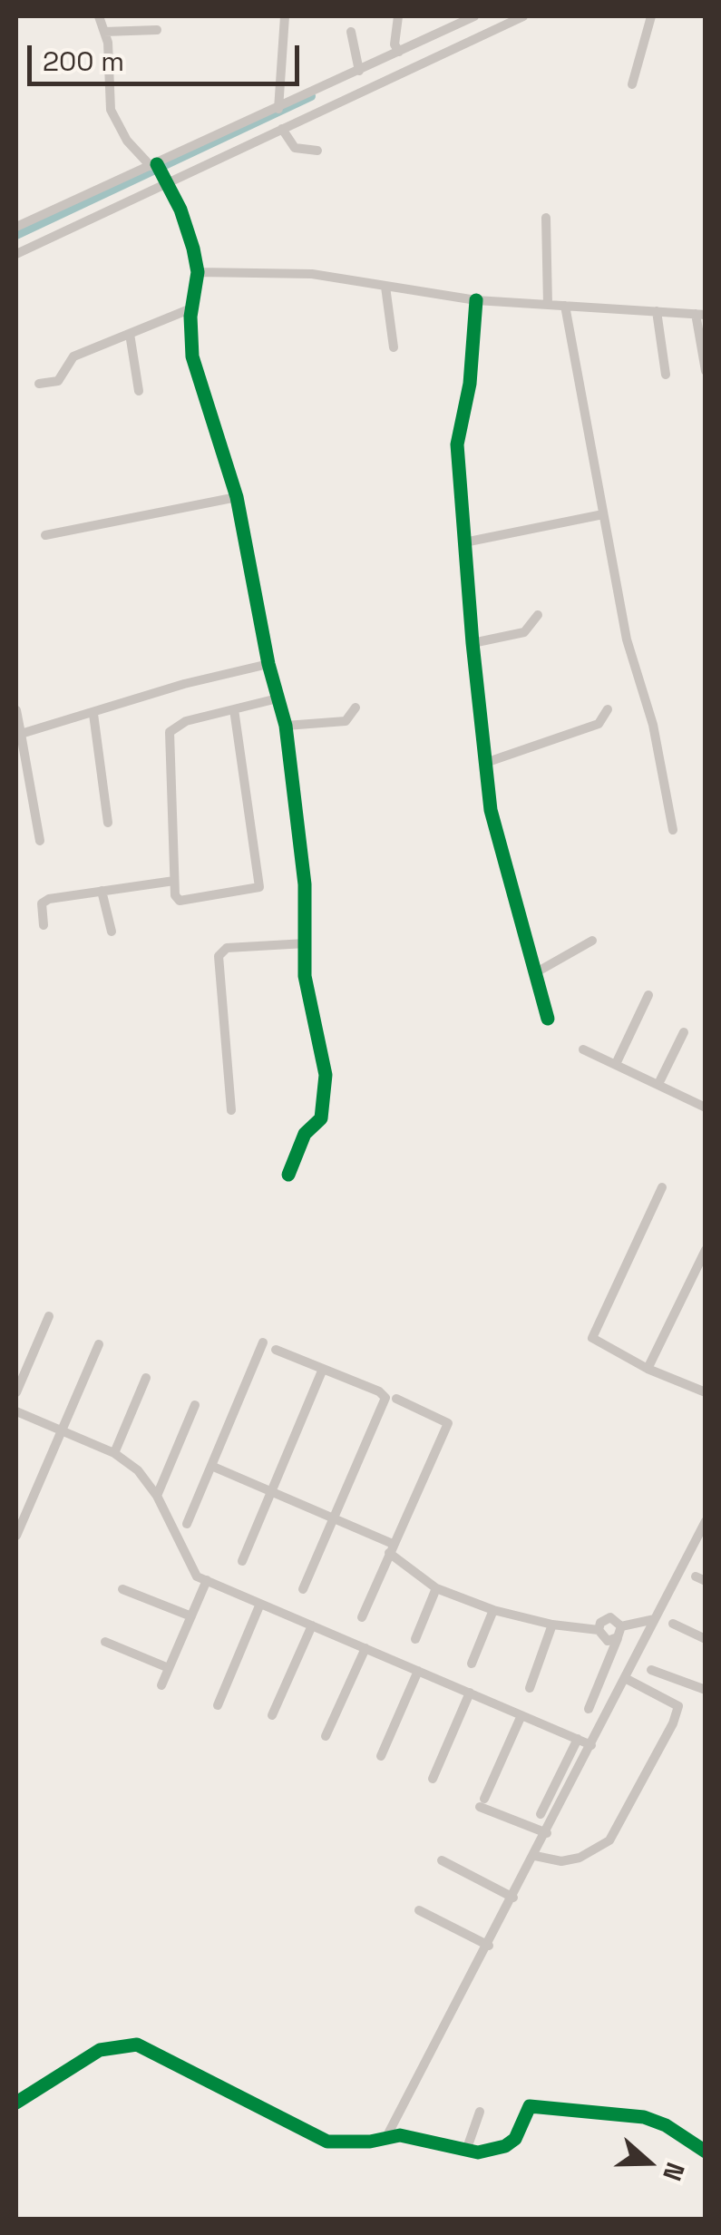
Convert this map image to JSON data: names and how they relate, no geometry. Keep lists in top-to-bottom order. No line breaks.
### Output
{"scale_bar":"200 m","north":"right"}
